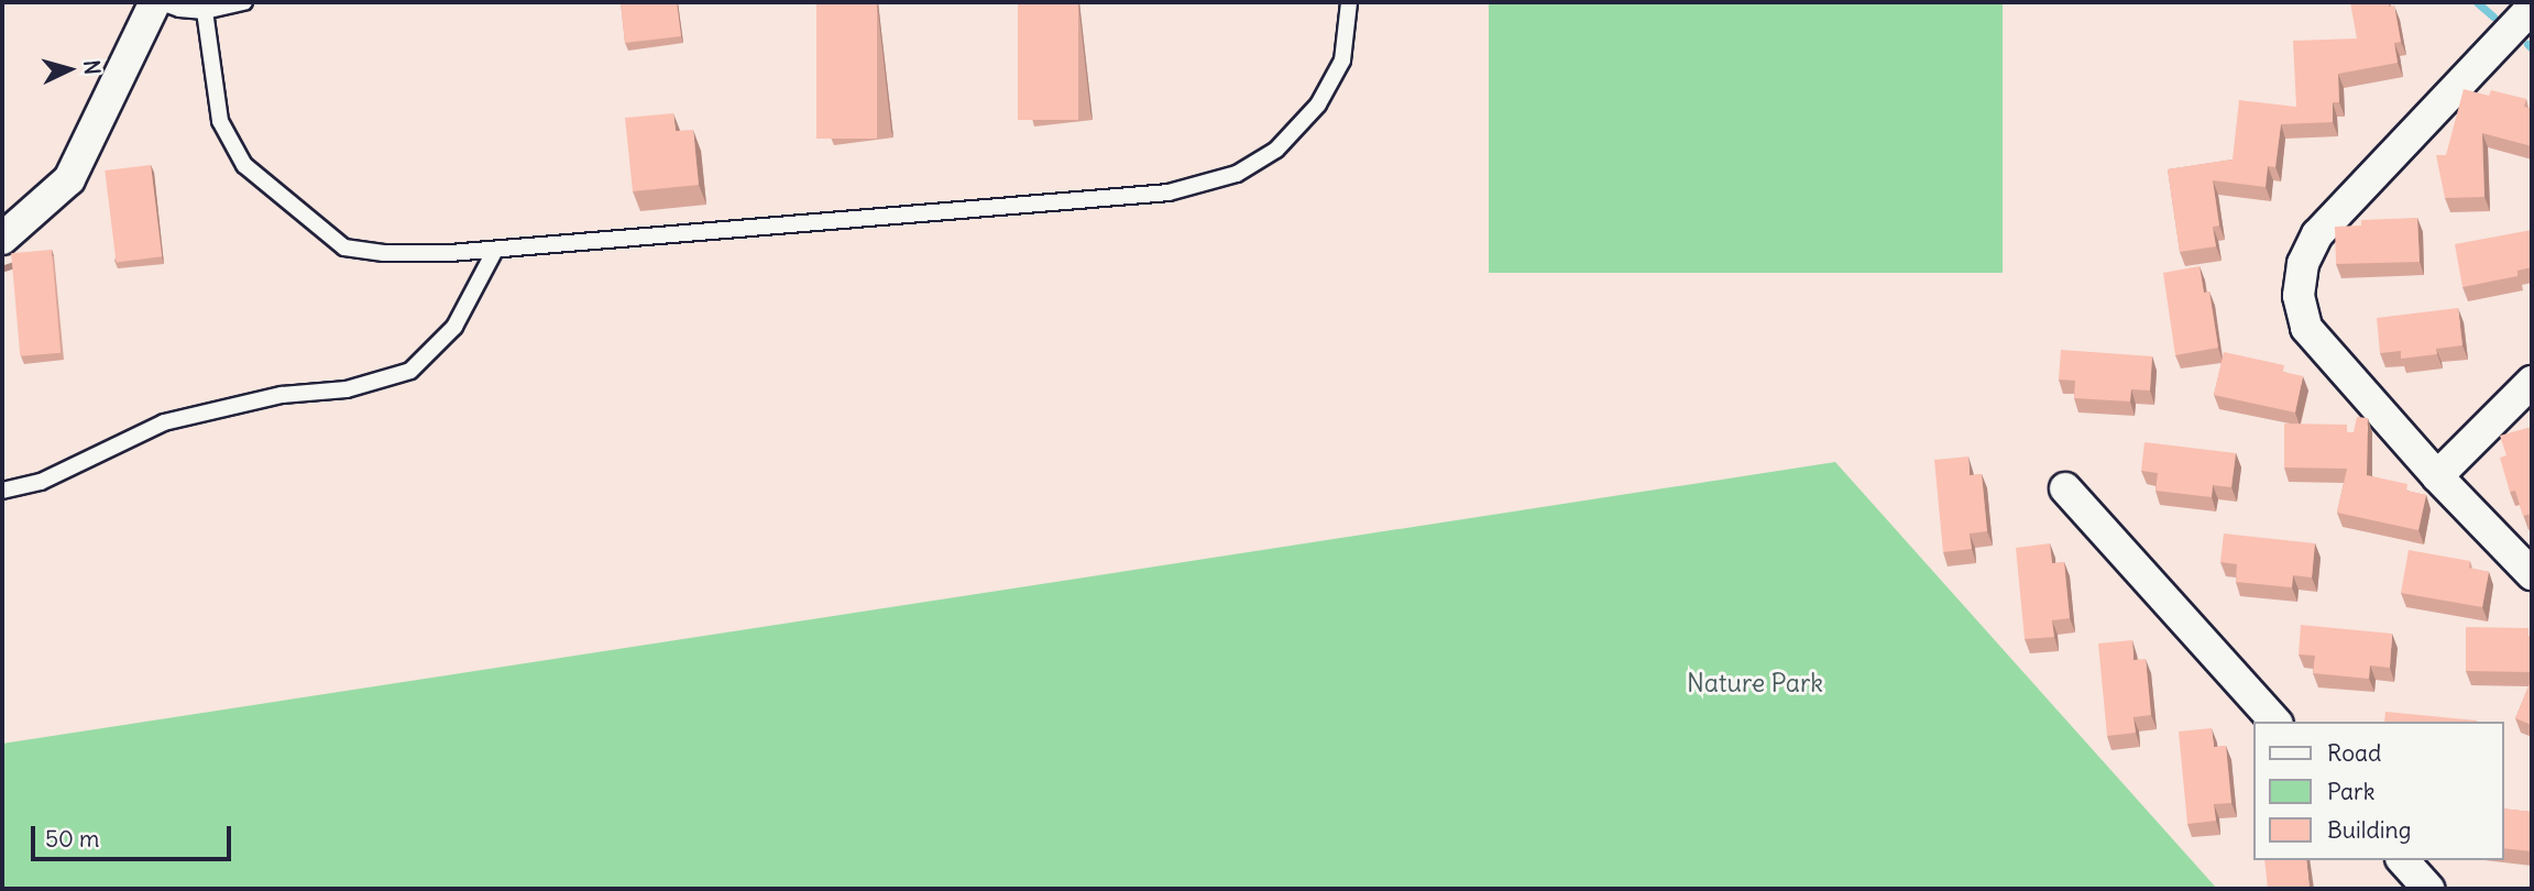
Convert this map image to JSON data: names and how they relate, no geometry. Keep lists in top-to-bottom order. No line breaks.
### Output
{"parks":["Nature Park"],"legend":["Road","Park","Building"],"scale_bar":"50 m","north":"right"}
